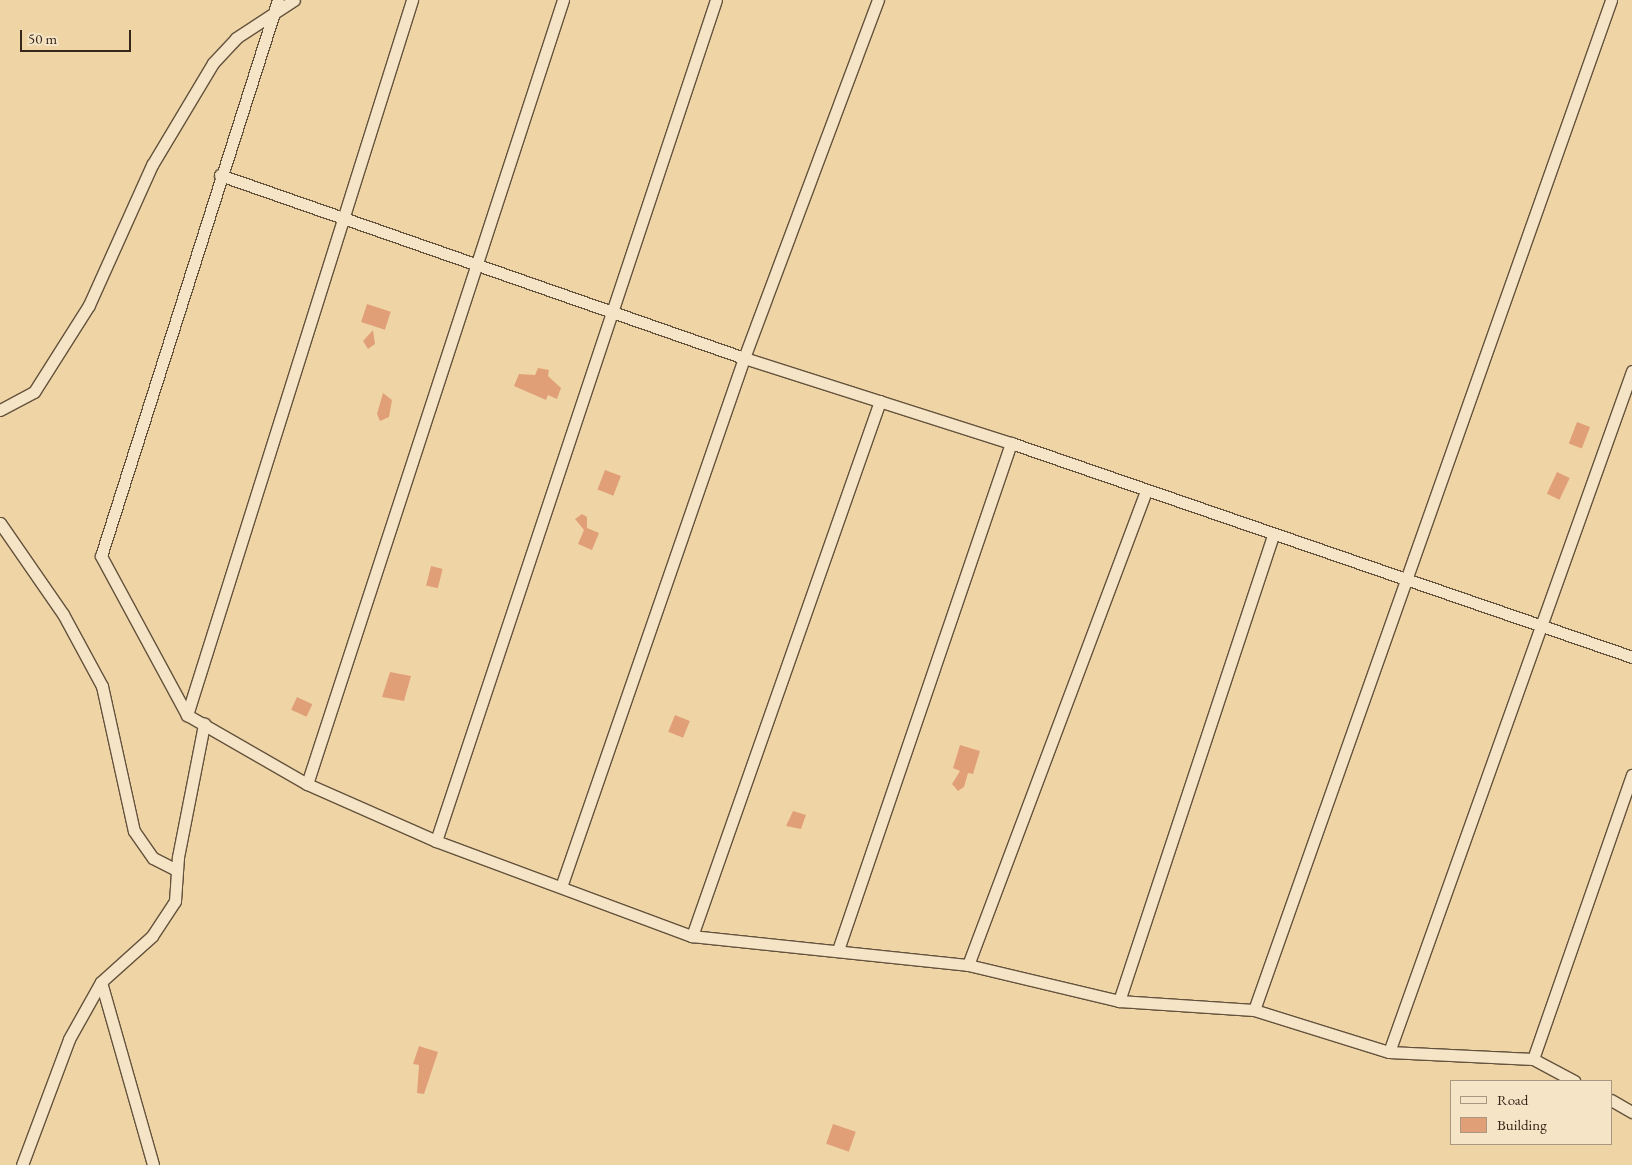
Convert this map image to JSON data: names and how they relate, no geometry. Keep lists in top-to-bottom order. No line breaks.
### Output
{"legend":["Road","Building"],"scale_bar":"50 m"}
